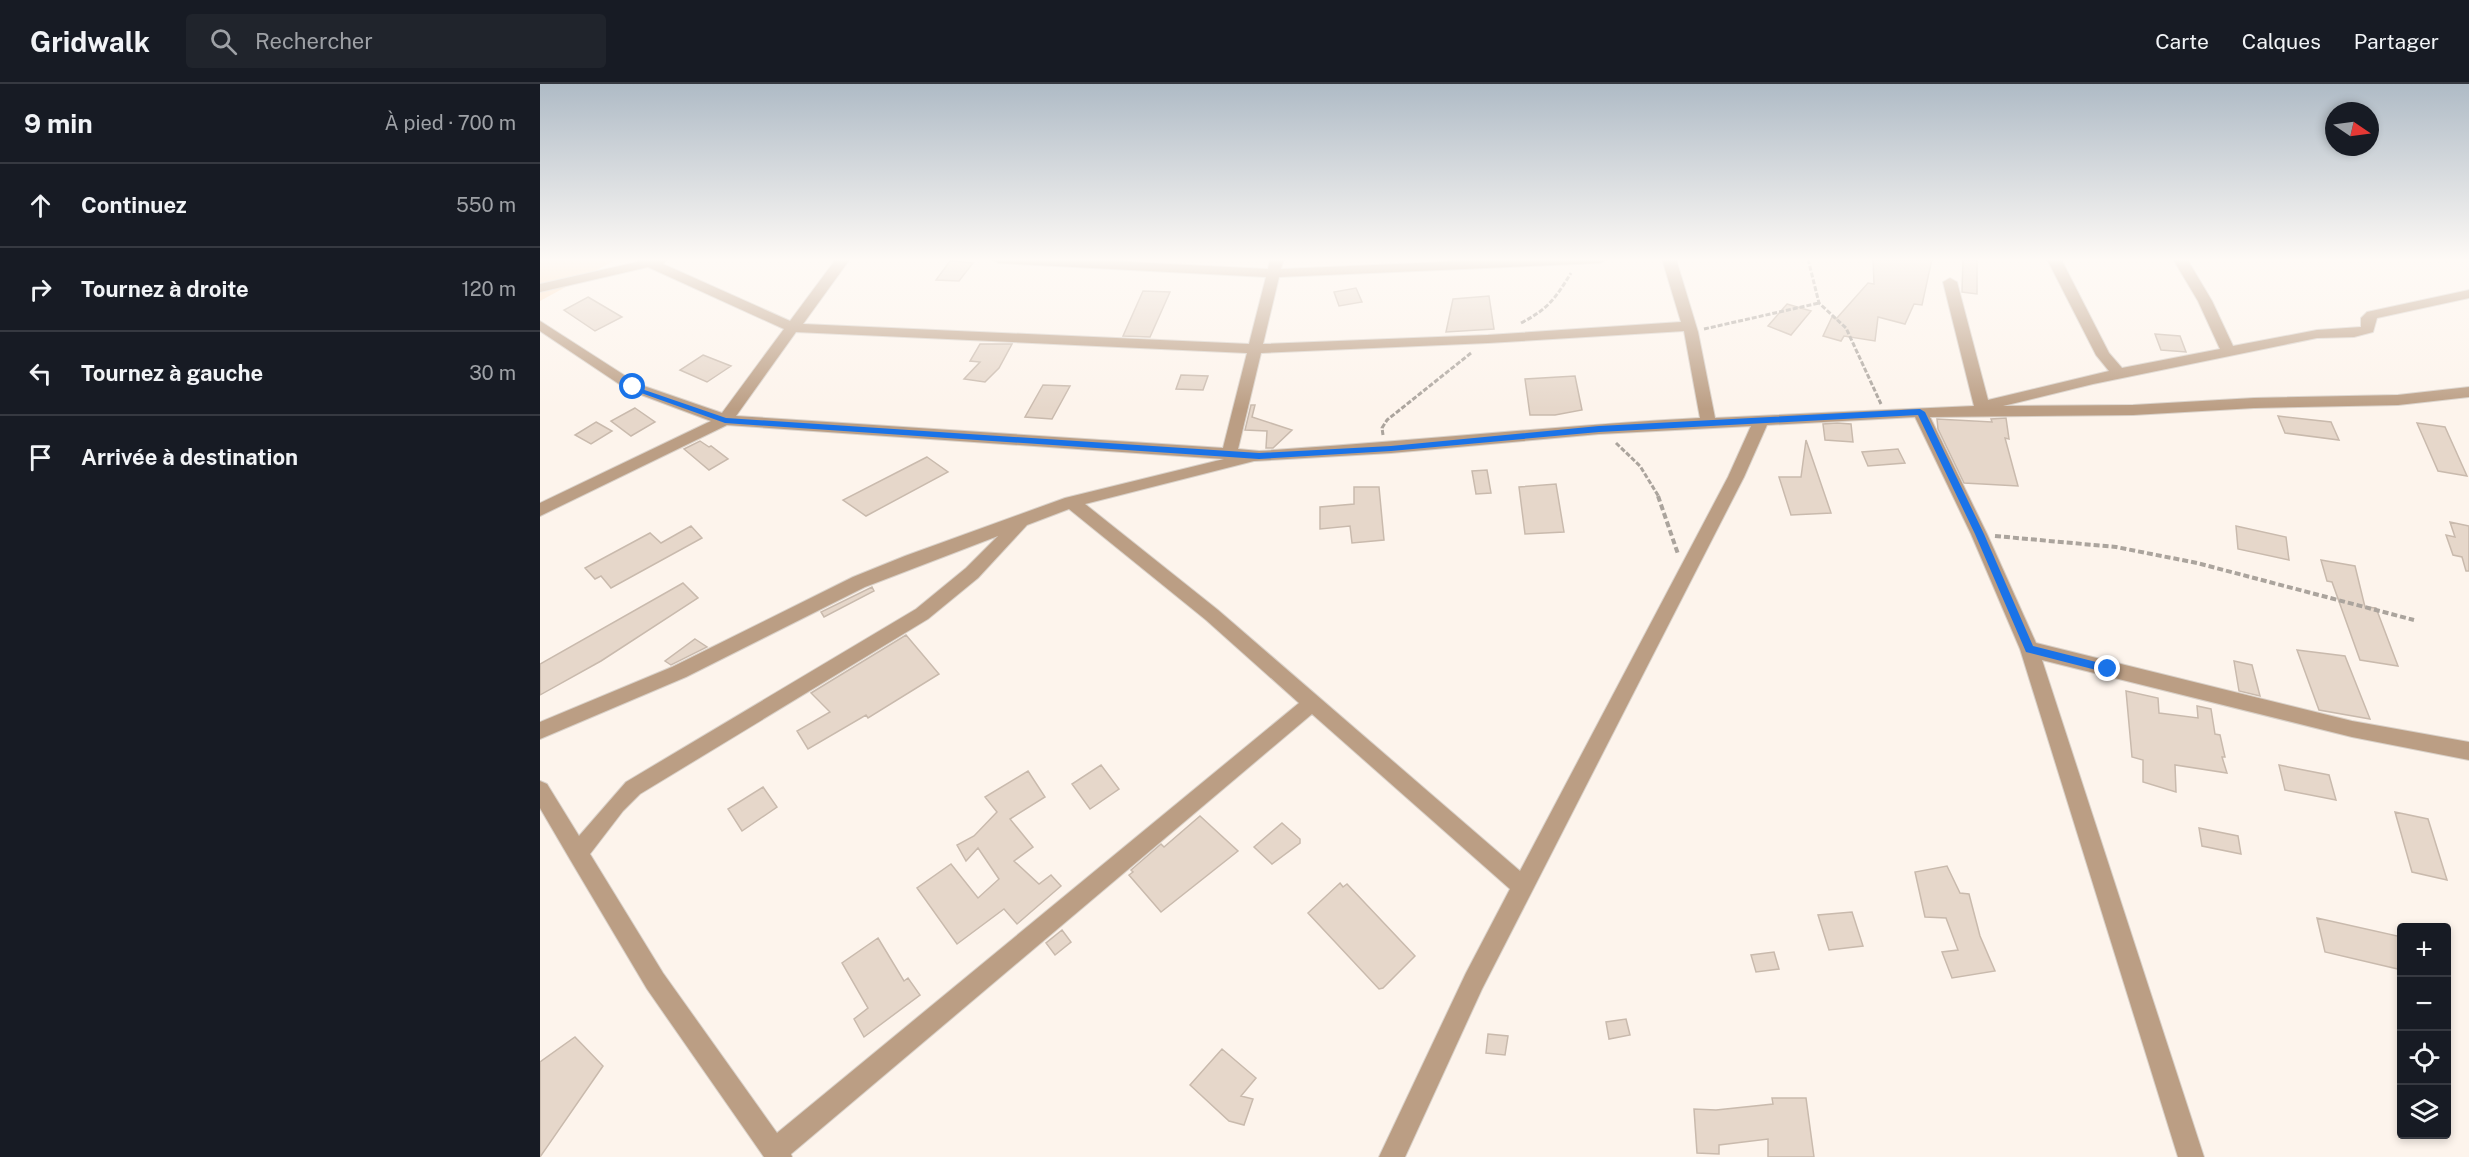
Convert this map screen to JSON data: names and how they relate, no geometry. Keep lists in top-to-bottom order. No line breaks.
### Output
{"north":"right","page":{"header":"Gridwalk","search":"Rechercher","nav":["Carte","Calques","Partager"],"heading":["9 min","À pied · 700 m"],"list":[["Continuez","550 m"],["Tournez à droite","120 m"],["Tournez à gauche","30 m"],"Arrivée à destination"],"map_buttons":["+","−"]}}
